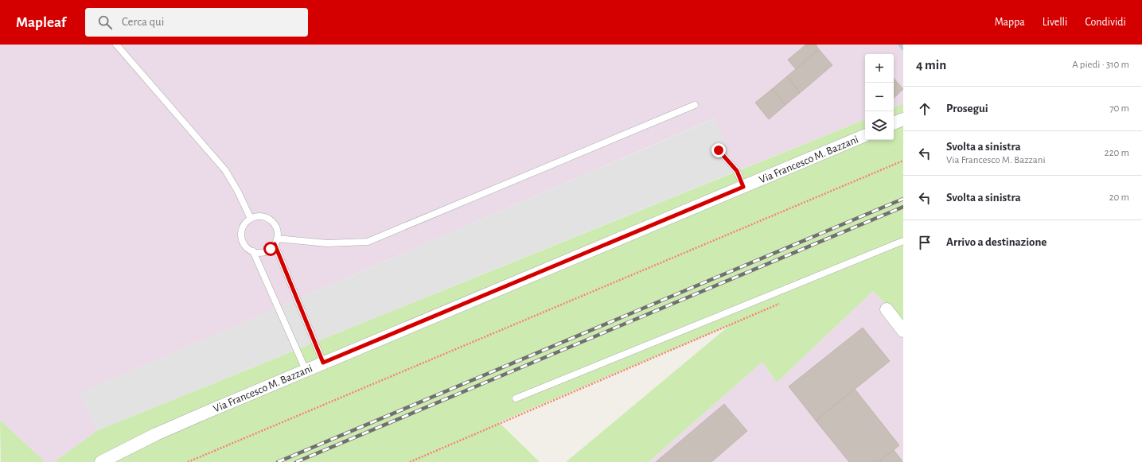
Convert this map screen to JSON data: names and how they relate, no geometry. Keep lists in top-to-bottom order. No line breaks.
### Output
{"streets":{"street":["Via Francesco M. Bazzani"]},"page":{"header":"Mapleaf","search":"Cerca qui","nav":["Mappa","Livelli","Condividi"],"heading":["4 min","A piedi · 310 m"],"map_buttons":["+","−"],"list":[["Prosegui","70 m"],["Svolta a sinistra","Via Francesco M. Bazzani","220 m"],["Svolta a sinistra","20 m"],"Arrivo a destinazione"]}}
